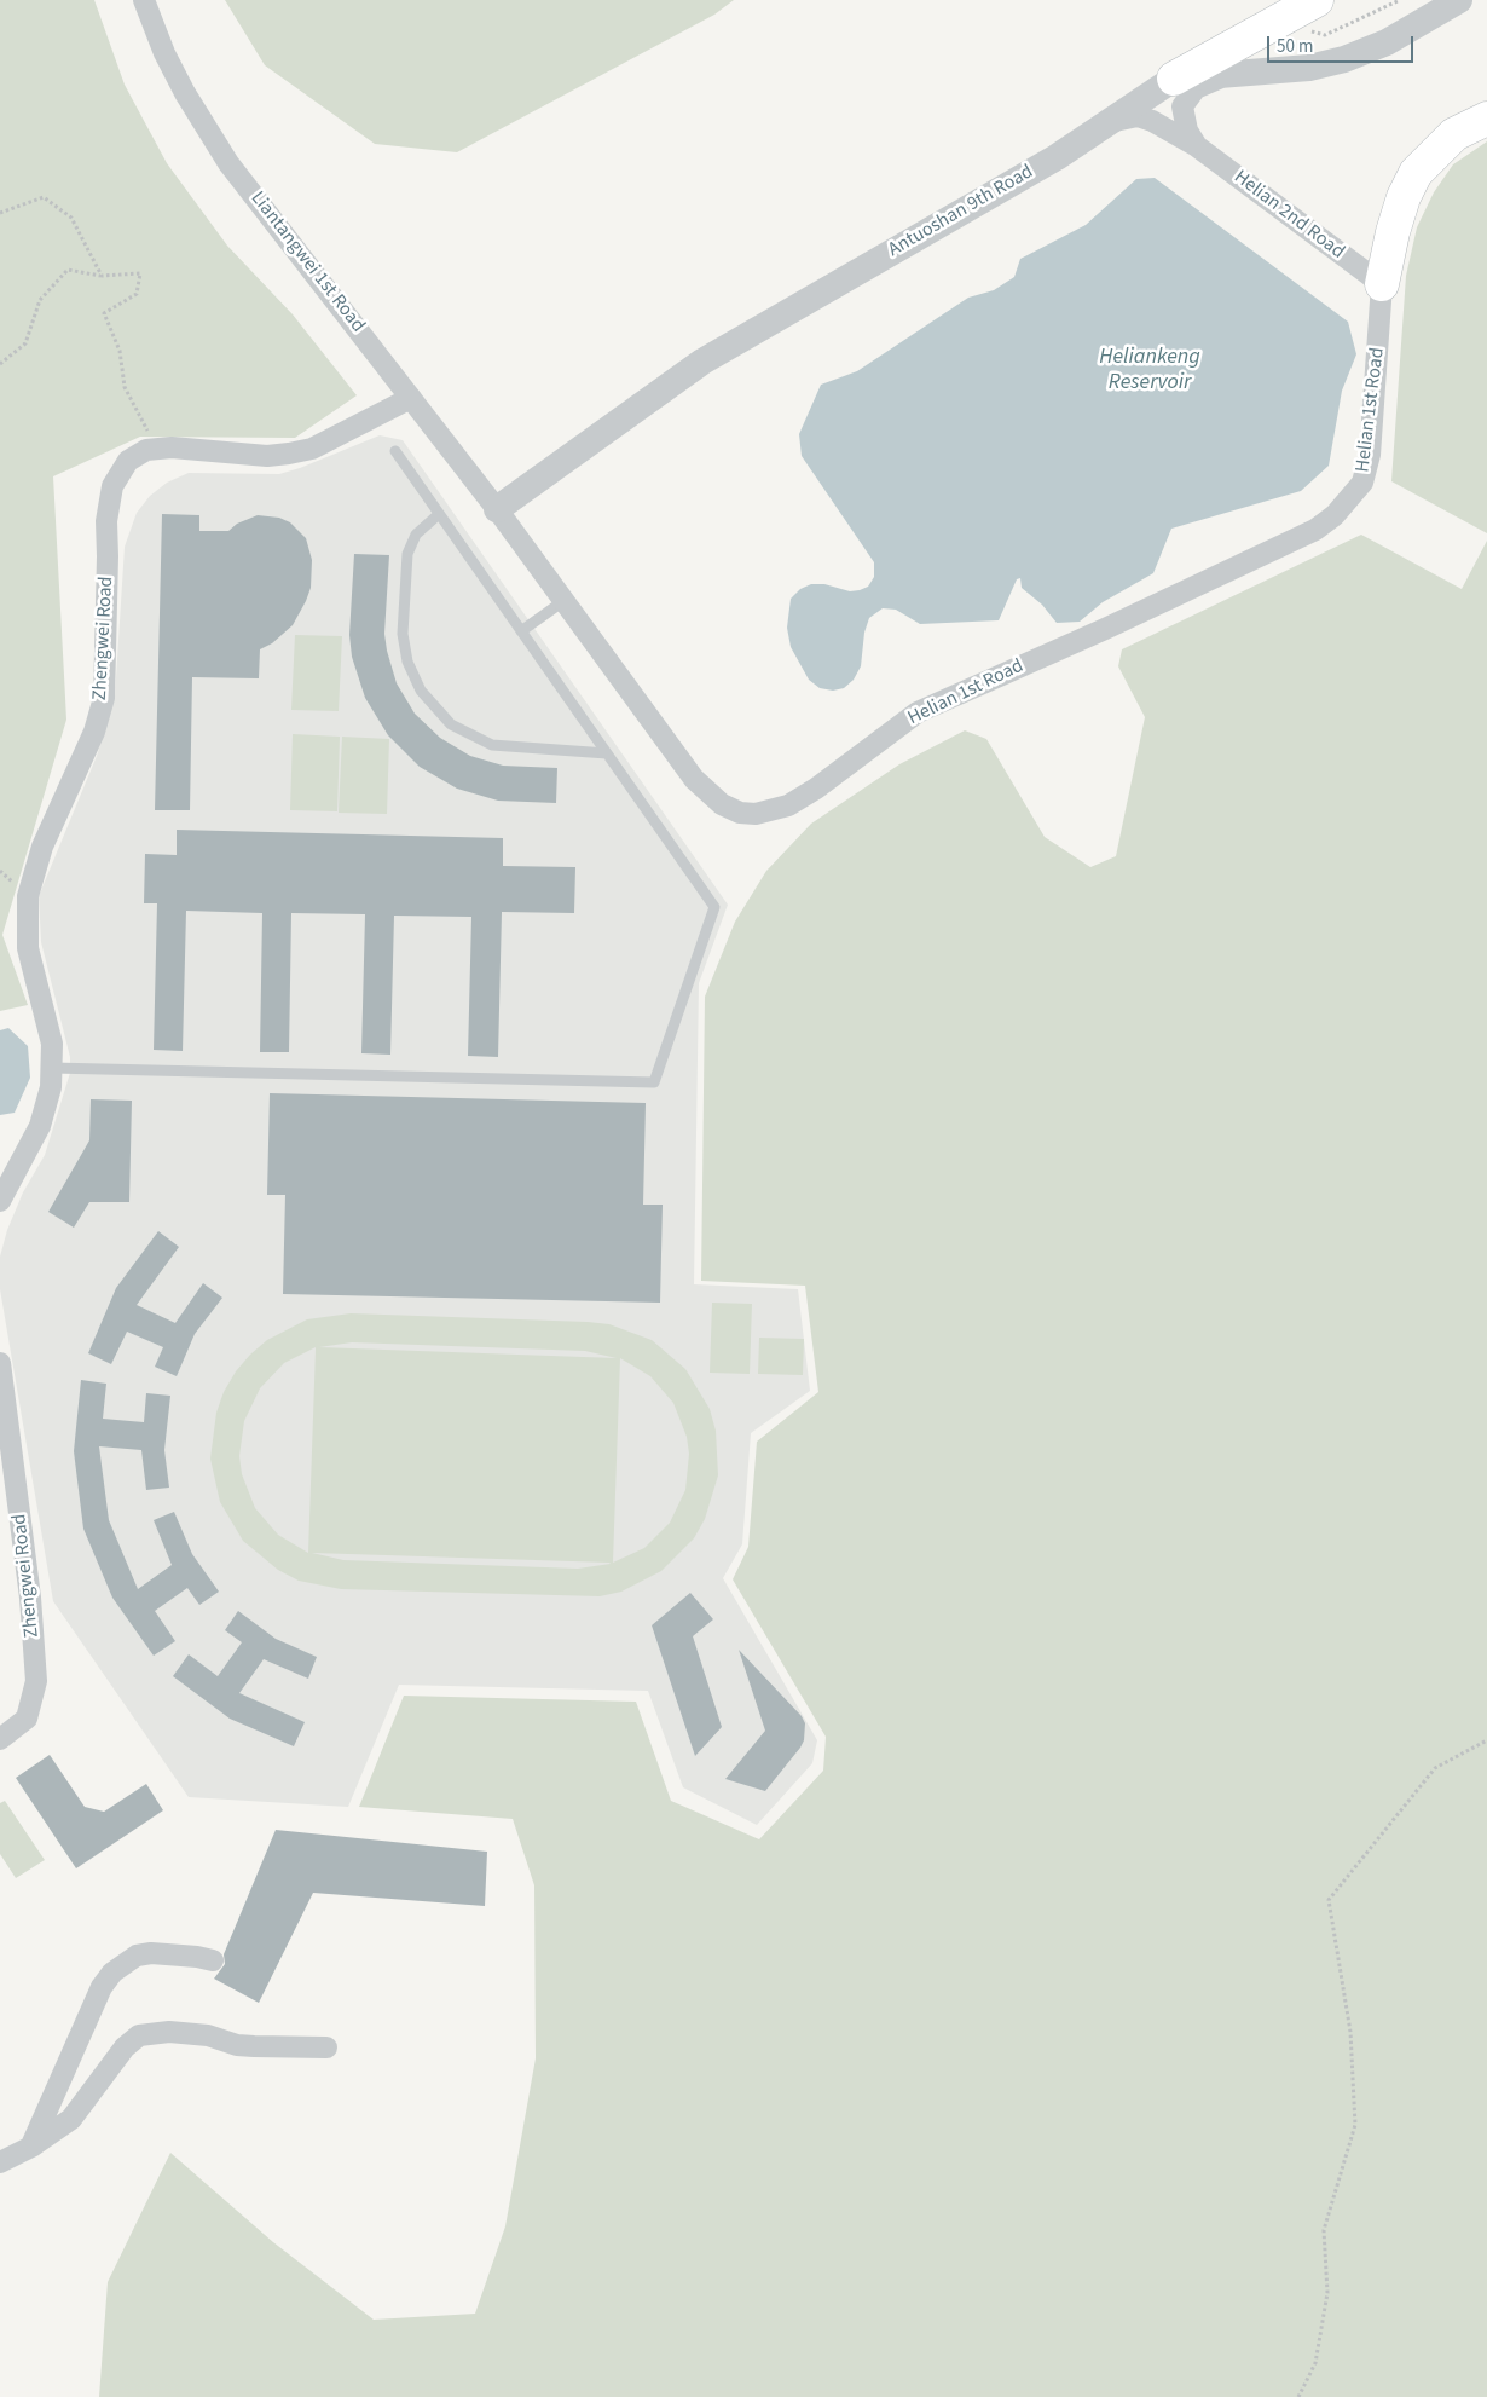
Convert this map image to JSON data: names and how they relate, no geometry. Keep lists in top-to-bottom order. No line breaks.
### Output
{"streets":{"street":["Antuoshan 9th Road","Helian 2nd Road","Liantangwei 1st Road","Helian 1st Road","Zhengwei Road"]},"crossings":[["Antuoshan 9th Road","Helian 2nd Road"],["Antuoshan 9th Road","Liantangwei 1st Road"],["Antuoshan 9th Road","Helian 1st Road"],["Helian 2nd Road","Helian 1st Road"],["Liantangwei 1st Road","Helian 1st Road"],["Liantangwei 1st Road","Zhengwei Road"]],"water":["Heliankeng Reservoir"],"scale_bar":"50 m"}
